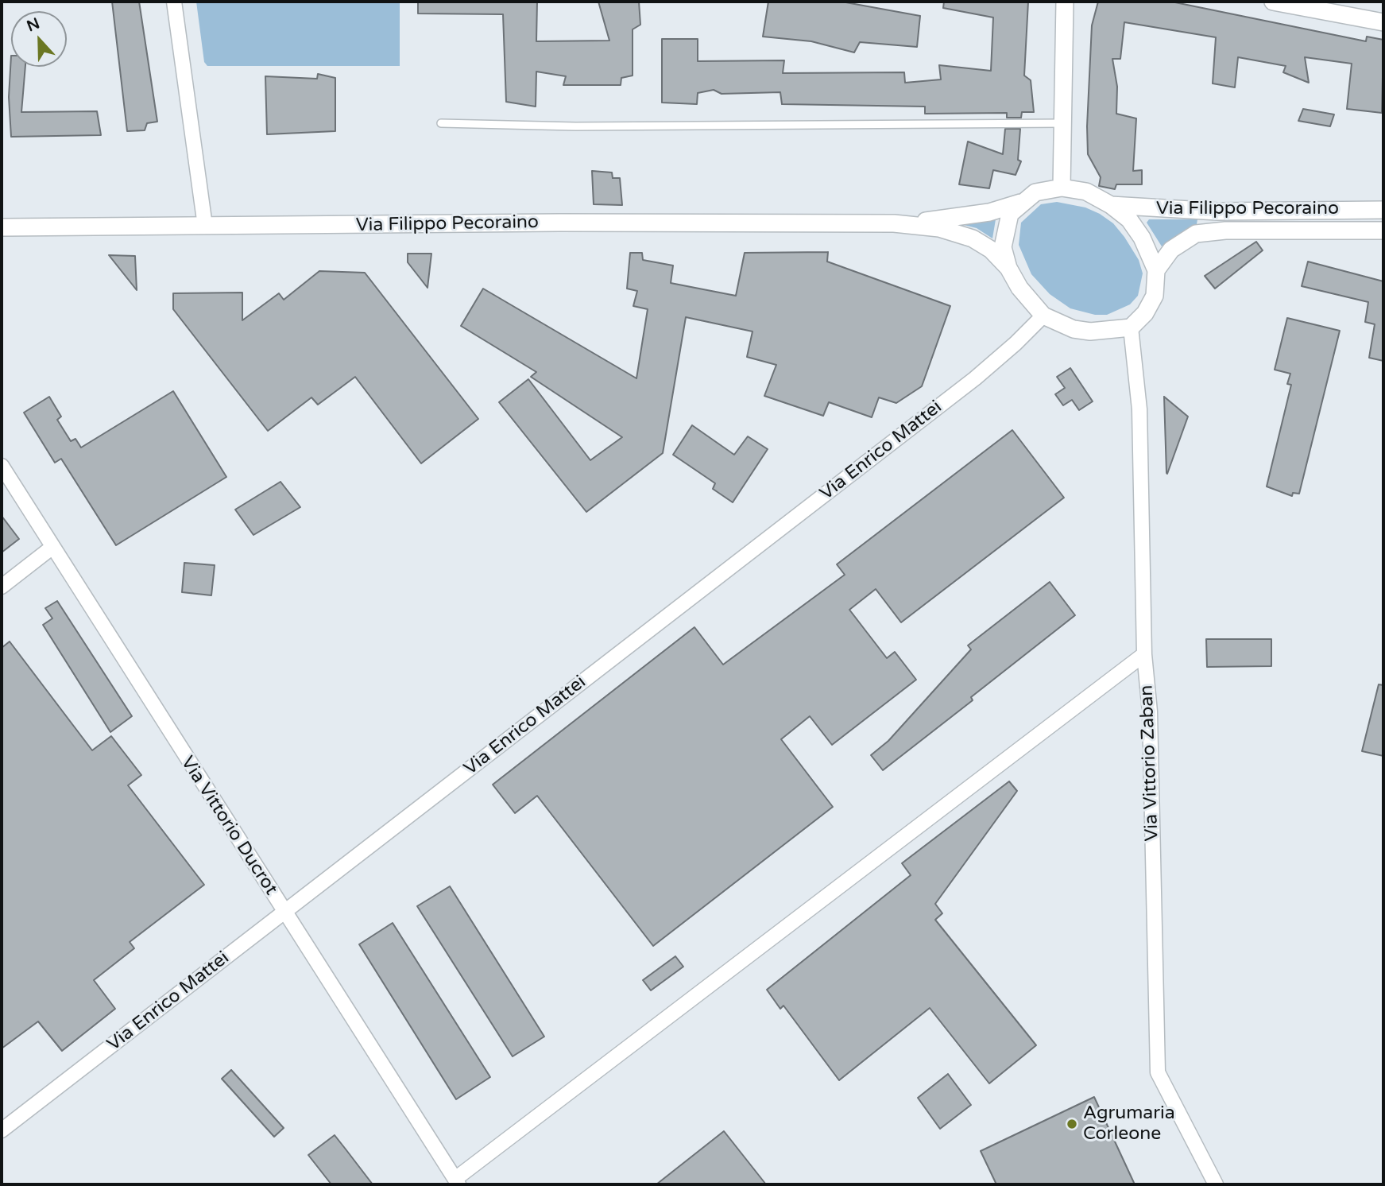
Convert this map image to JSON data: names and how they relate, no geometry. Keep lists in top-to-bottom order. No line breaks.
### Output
{"streets":{"street":["Via Filippo Pecoraino","Via Enrico Mattei","Via Vittorio Zaban","Via Vittorio Ducrot"]},"crossings":[["Via Filippo Pecoraino","Via Enrico Mattei"],["Via Filippo Pecoraino","Via Vittorio Zaban"],["Via Enrico Mattei","Via Vittorio Zaban"],["Via Enrico Mattei","Via Vittorio Ducrot"]],"places":["Agrumaria Corleone"],"north":"top"}
